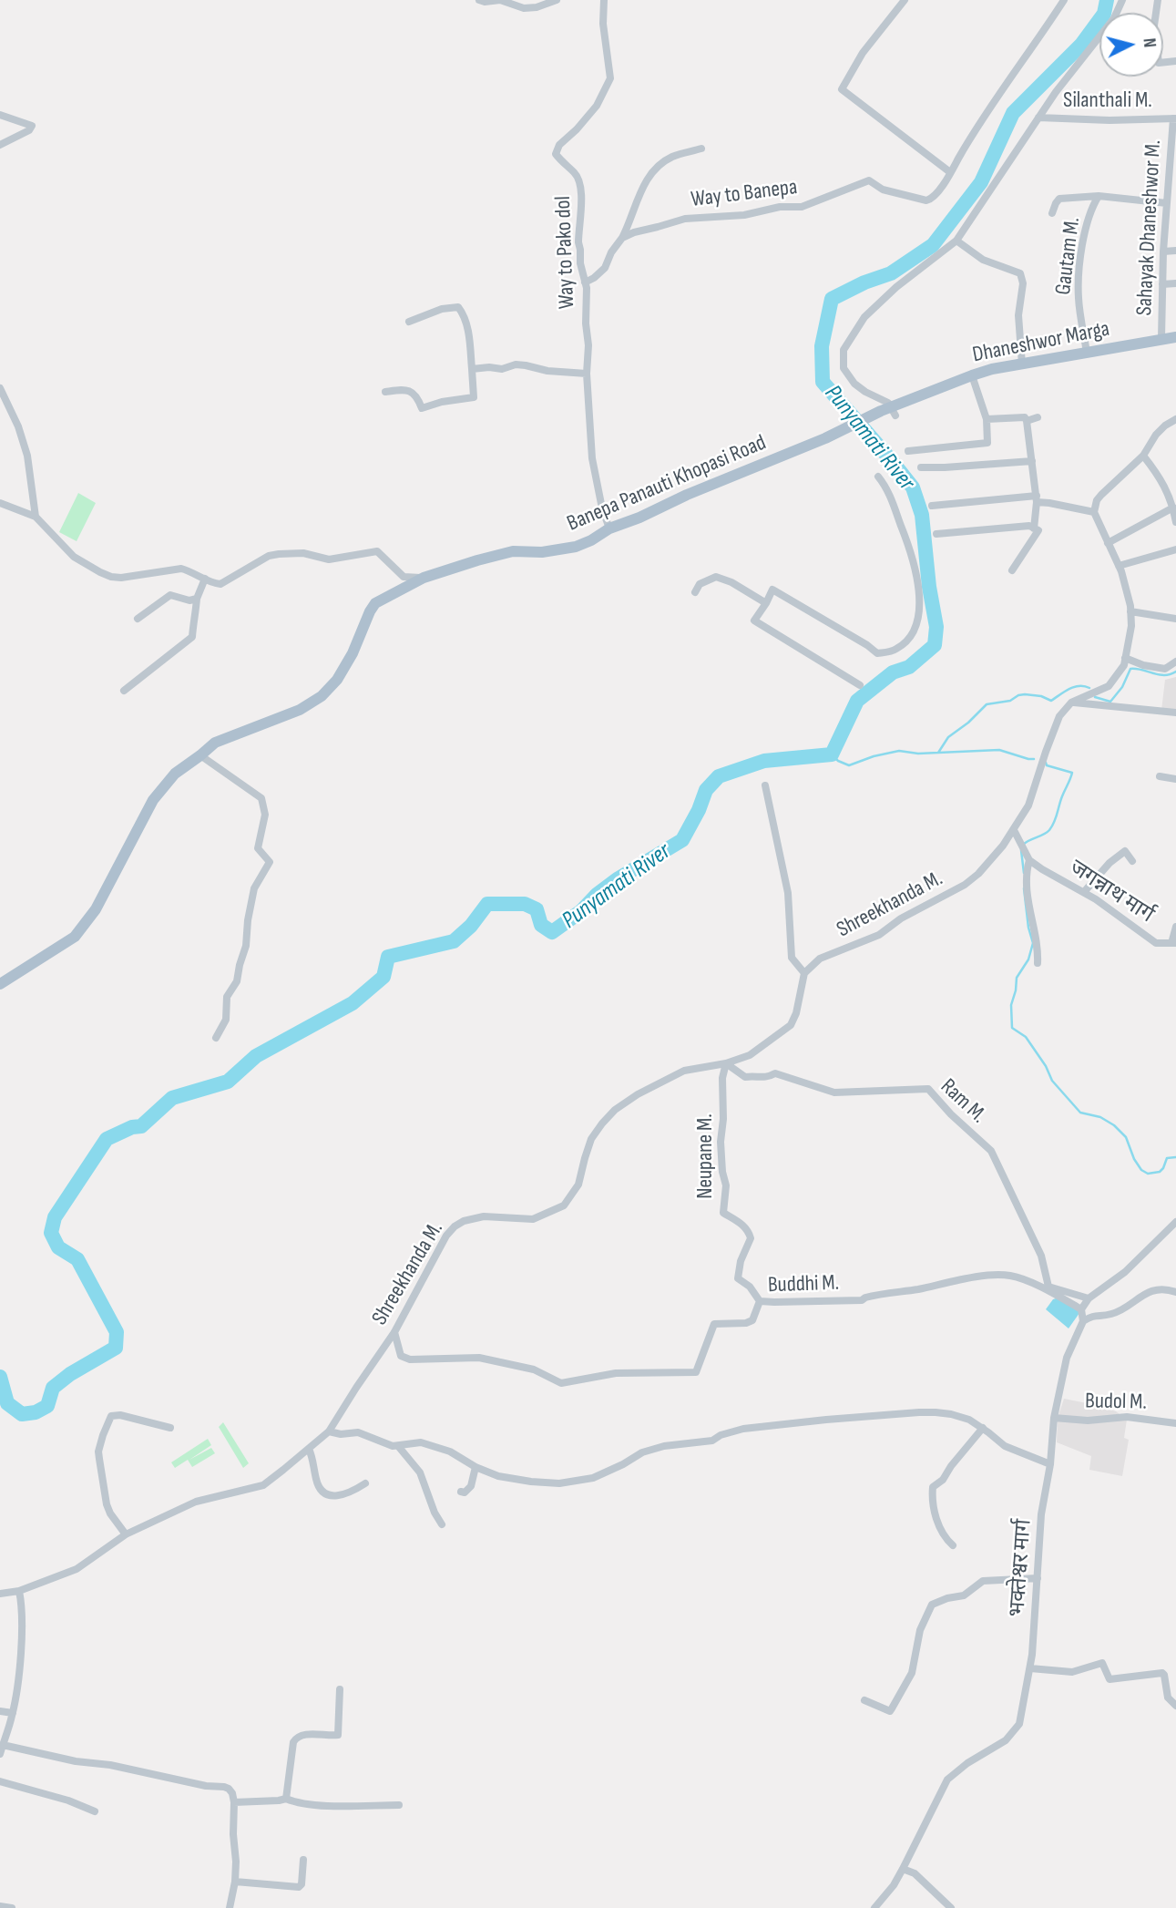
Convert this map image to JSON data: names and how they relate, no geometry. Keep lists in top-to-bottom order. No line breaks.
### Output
{"streets":{"main road":["Dhaneshwor Marga","Banepa Panauti Khopasi Road"],"street":["Silanthali M.","Way to Banepa","Sahayak Dhaneshwor M.","Way to Pako dol","Gautam M.","जगन्नाथ मार्ग","Shreekhanda M.","Ram M.","Neupane M.","Buddhi M.","Budol M.","भक्तेश्वर मार्ग"]},"crossings":[["Silanthali M.","Sahayak Dhaneshwor M."],["Sahayak Dhaneshwor M.","Gautam M."],["Sahayak Dhaneshwor M.","Dhaneshwor Marga"],["Way to Pako dol","Banepa Panauti Khopasi Road"],["Gautam M.","Dhaneshwor Marga"],["Dhaneshwor Marga","Banepa Panauti Khopasi Road"],["Shreekhanda M.","Ram M."],["Shreekhanda M.","Neupane M."],["Shreekhanda M.","Buddhi M."],["Ram M.","Neupane M."],["Neupane M.","Buddhi M."],["Budol M.","भक्तेश्वर मार्ग"]],"water":["Punyamati River"],"north":"right"}
